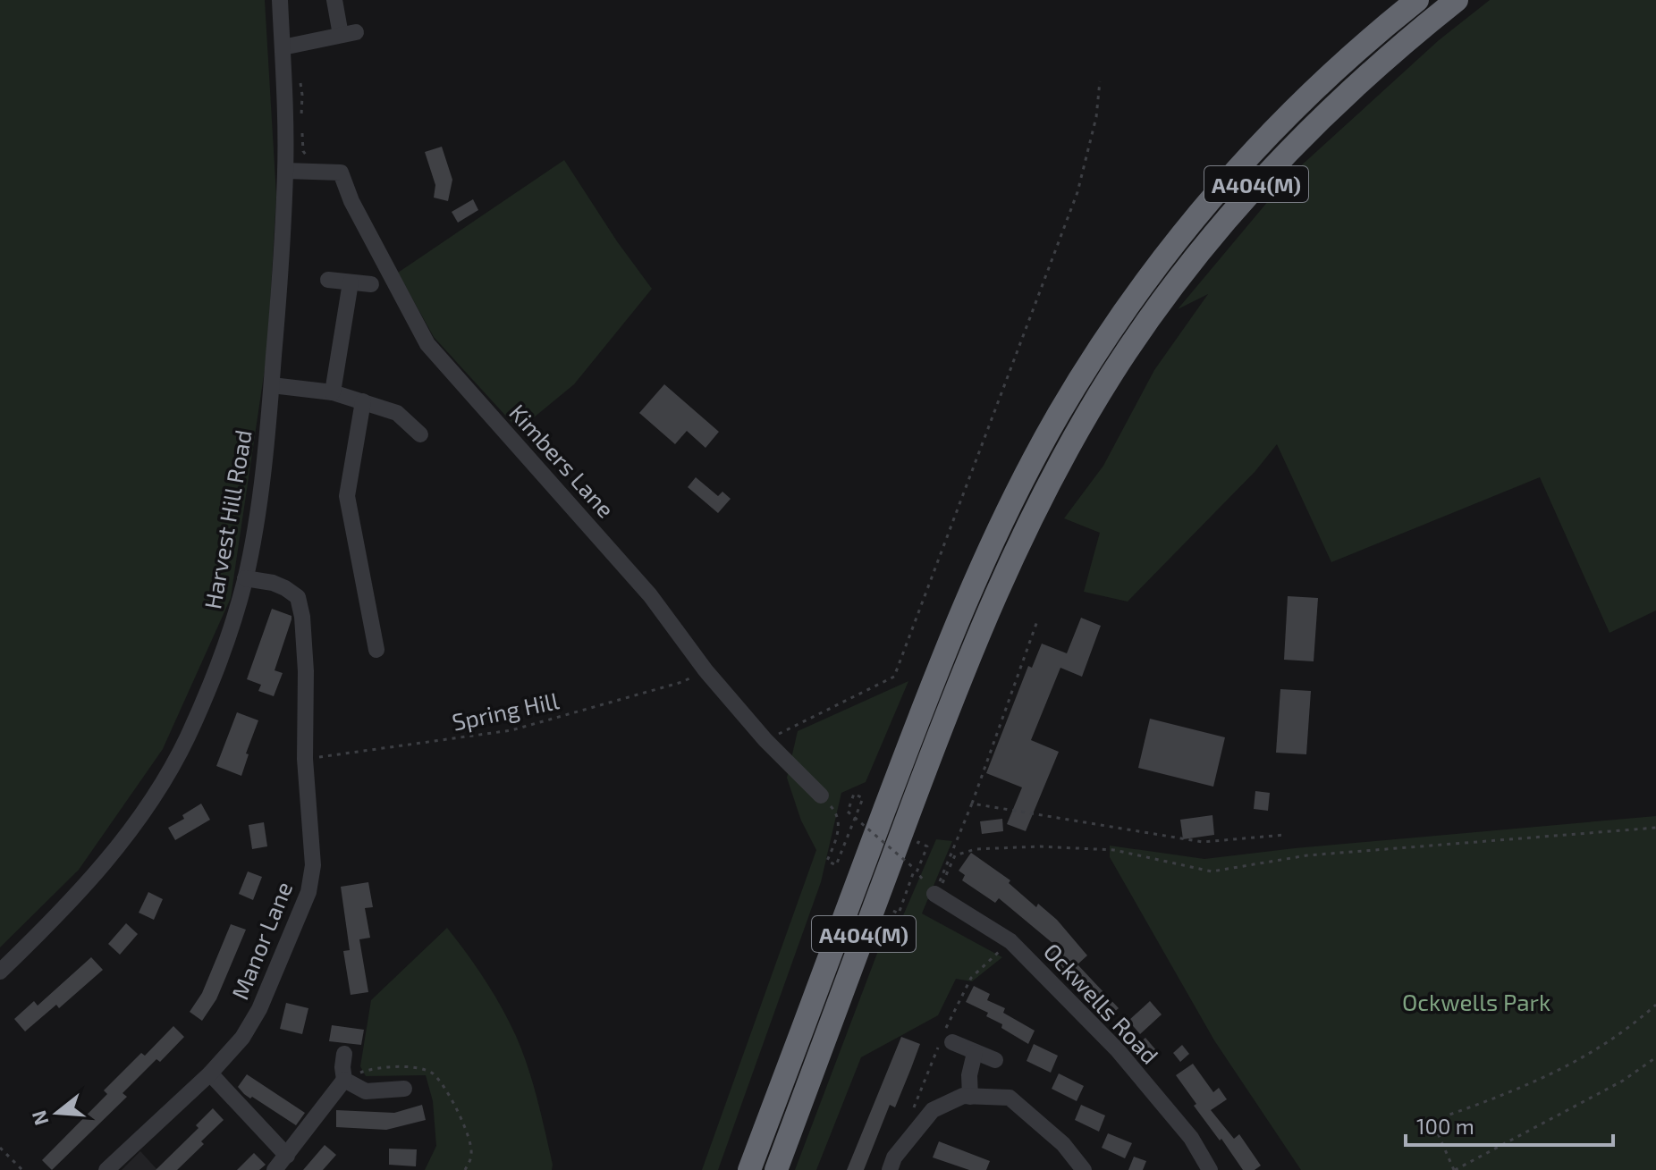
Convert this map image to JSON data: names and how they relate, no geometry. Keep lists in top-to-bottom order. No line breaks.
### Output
{"streets":{"highway":["A404(M)"],"street":["Kimbers Lane","Harvest Hill Road","Manor Lane","Ockwells Road"],"path":["Spring Hill"]},"crossings":[["Kimbers Lane","Harvest Hill Road"],["Kimbers Lane","Spring Hill"],["Harvest Hill Road","Manor Lane"],["Spring Hill","Manor Lane"]],"parks":["Ockwells Park"],"scale_bar":"100 m","north":"left"}
